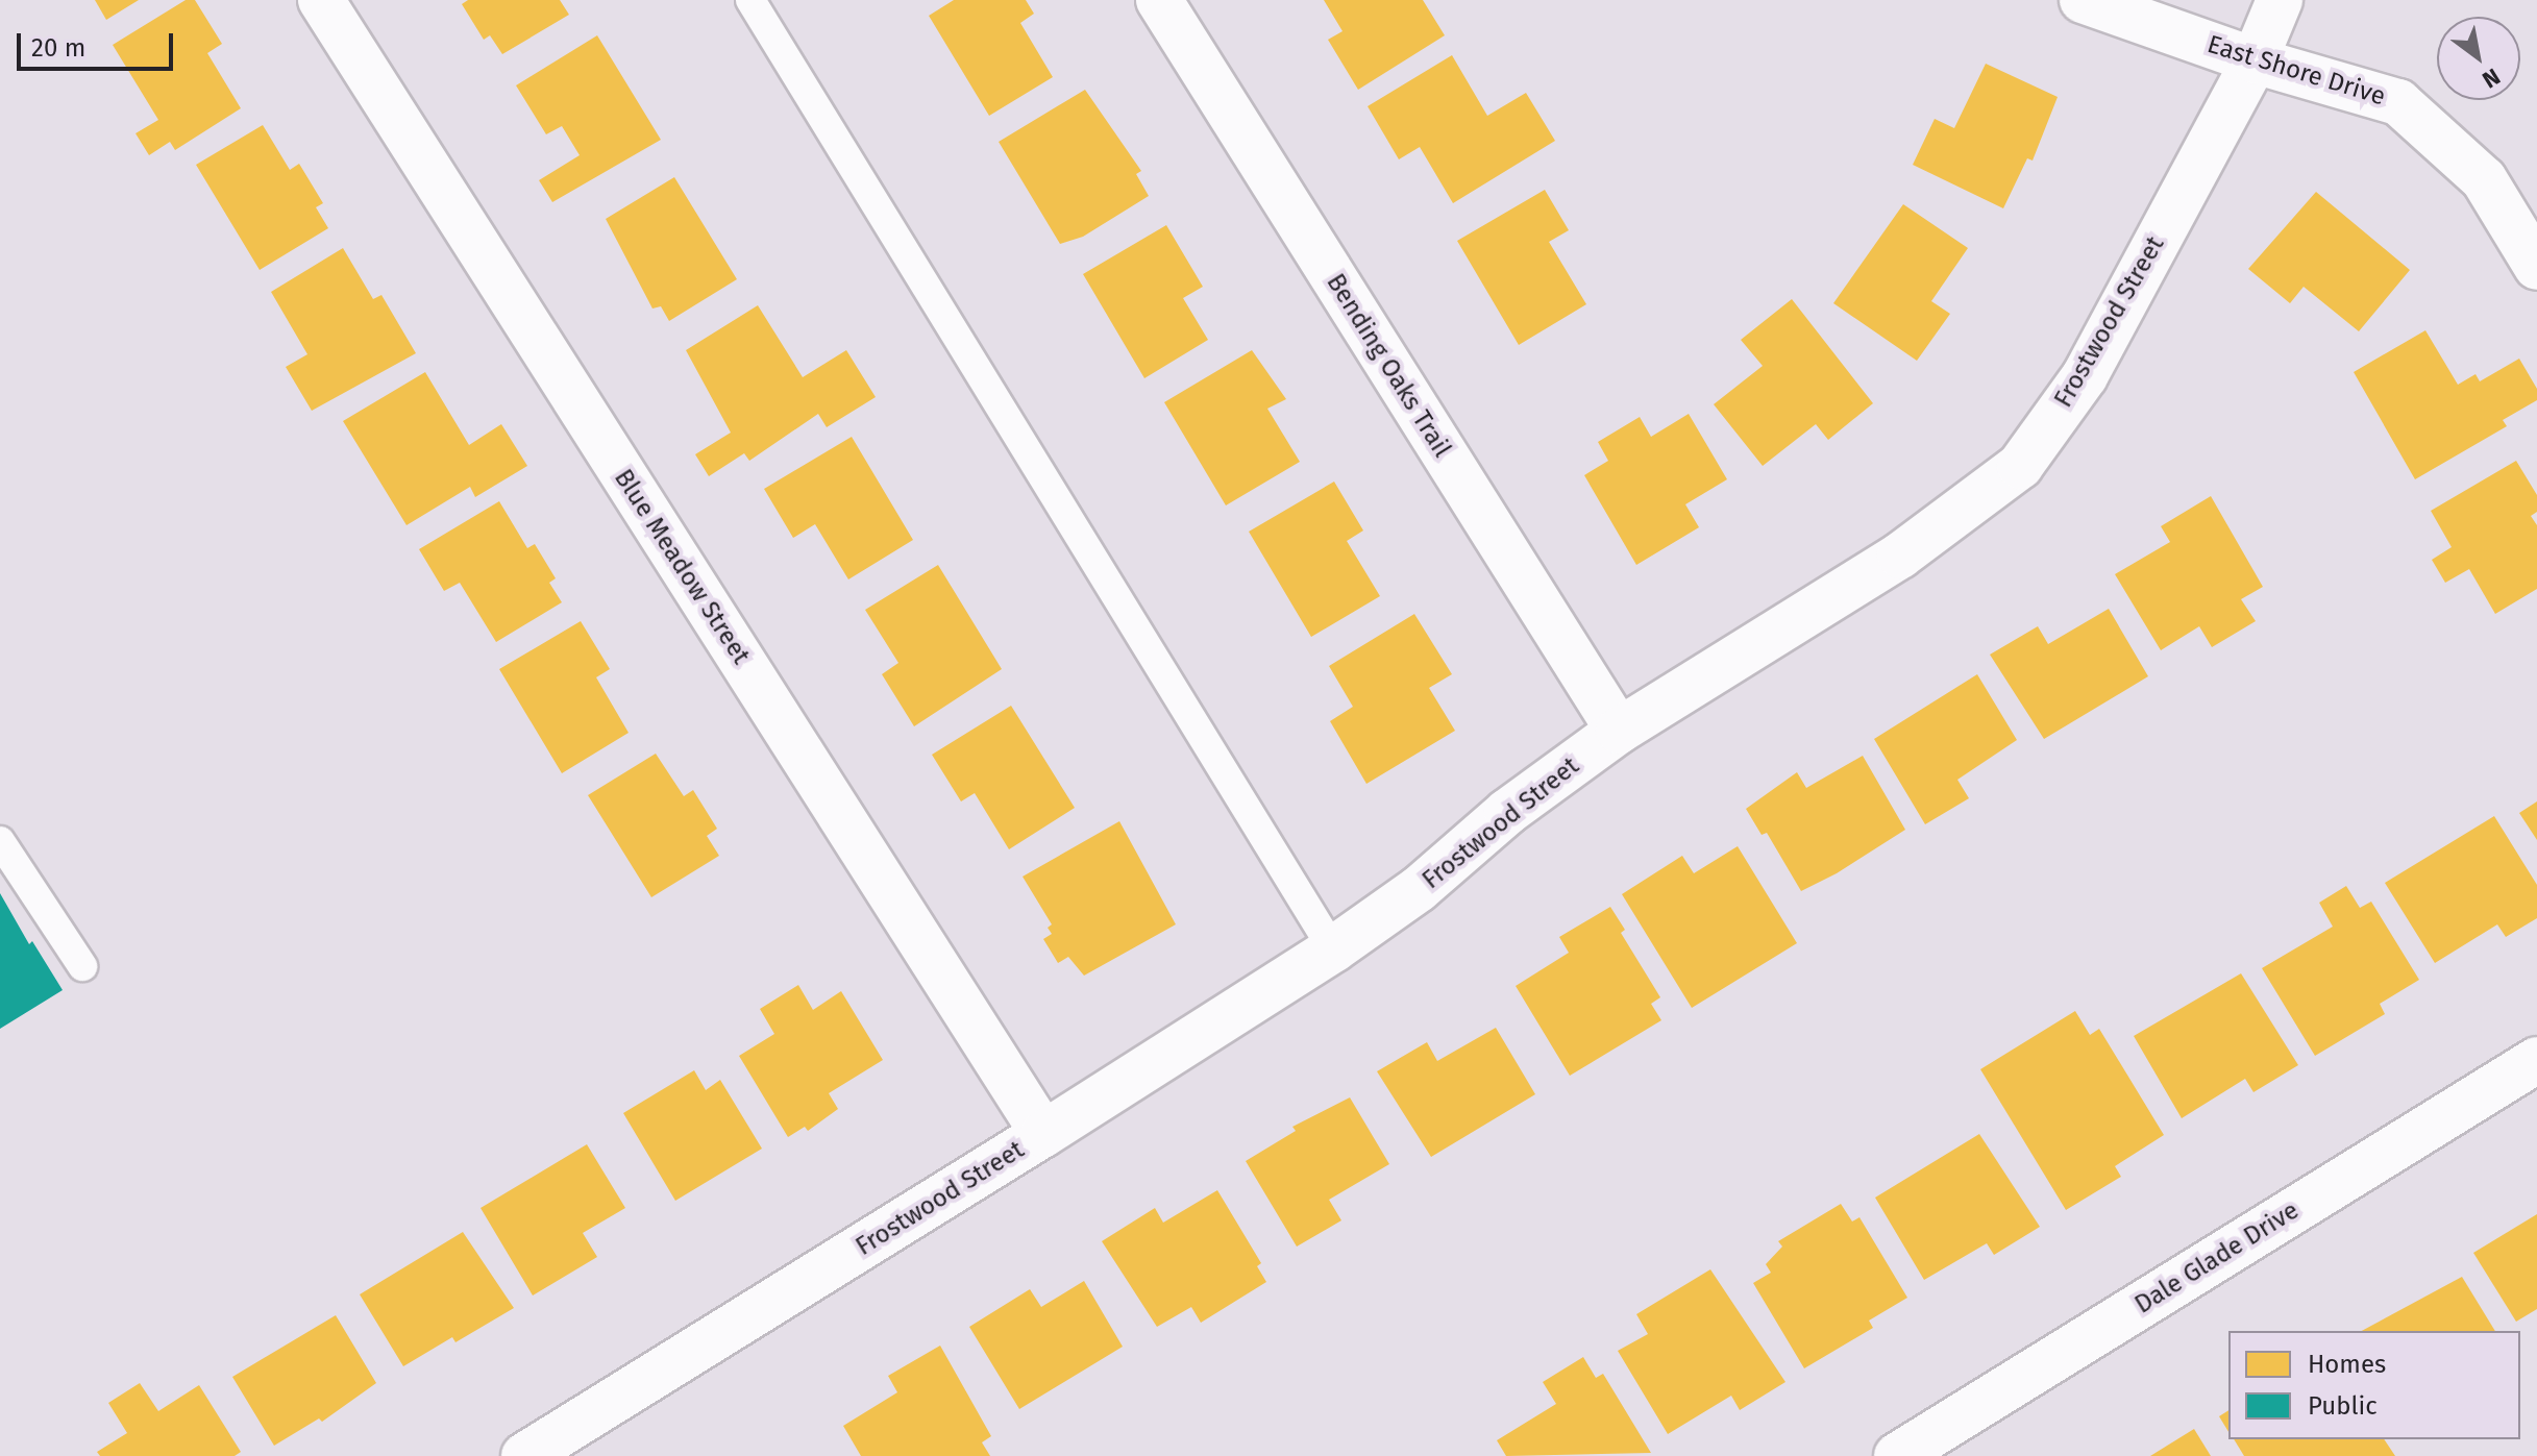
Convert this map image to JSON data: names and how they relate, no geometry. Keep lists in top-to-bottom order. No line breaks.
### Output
{"streets":{"street":["East Shore Drive","Frostwood Street","Bending Oaks Trail","Blue Meadow Street","Dale Glade Drive"]},"crossings":[["East Shore Drive","Frostwood Street"],["Frostwood Street","Bending Oaks Trail"],["Frostwood Street","Blue Meadow Street"]],"legend":["Homes","Public"],"scale_bar":"20 m","north":"bottom right"}
